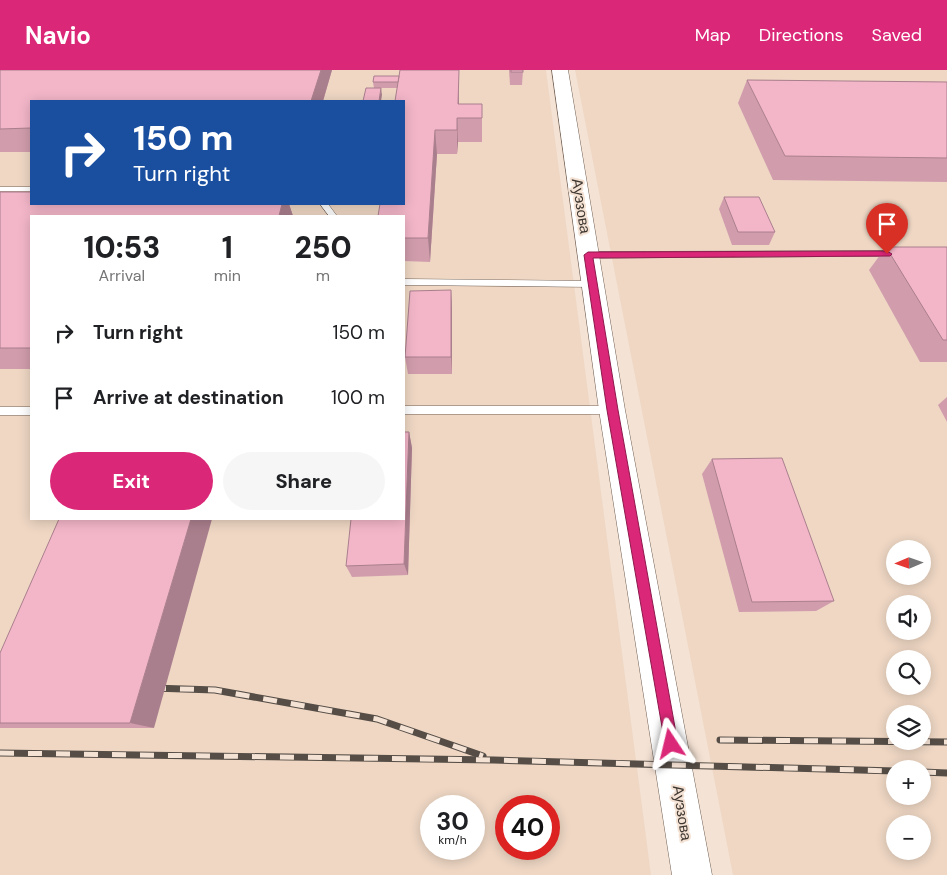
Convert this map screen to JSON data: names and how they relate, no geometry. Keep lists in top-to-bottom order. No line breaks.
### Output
{"streets":{"street":["Ауэзова"]},"north":"left","page":{"header":"Navio","nav":["Map","Directions","Saved"],"turn":["150 m","Turn right"],"eta":["10:53","Arrival","1","min","250","m"],"list":[{"name":"Turn right","value":"150 m"},{"name":"Arrive at destination","value":"100 m"}],"buttons":["Exit","Share"],"map_buttons":["+","−"],"speed":"30 km/h","limit":"40"}}
